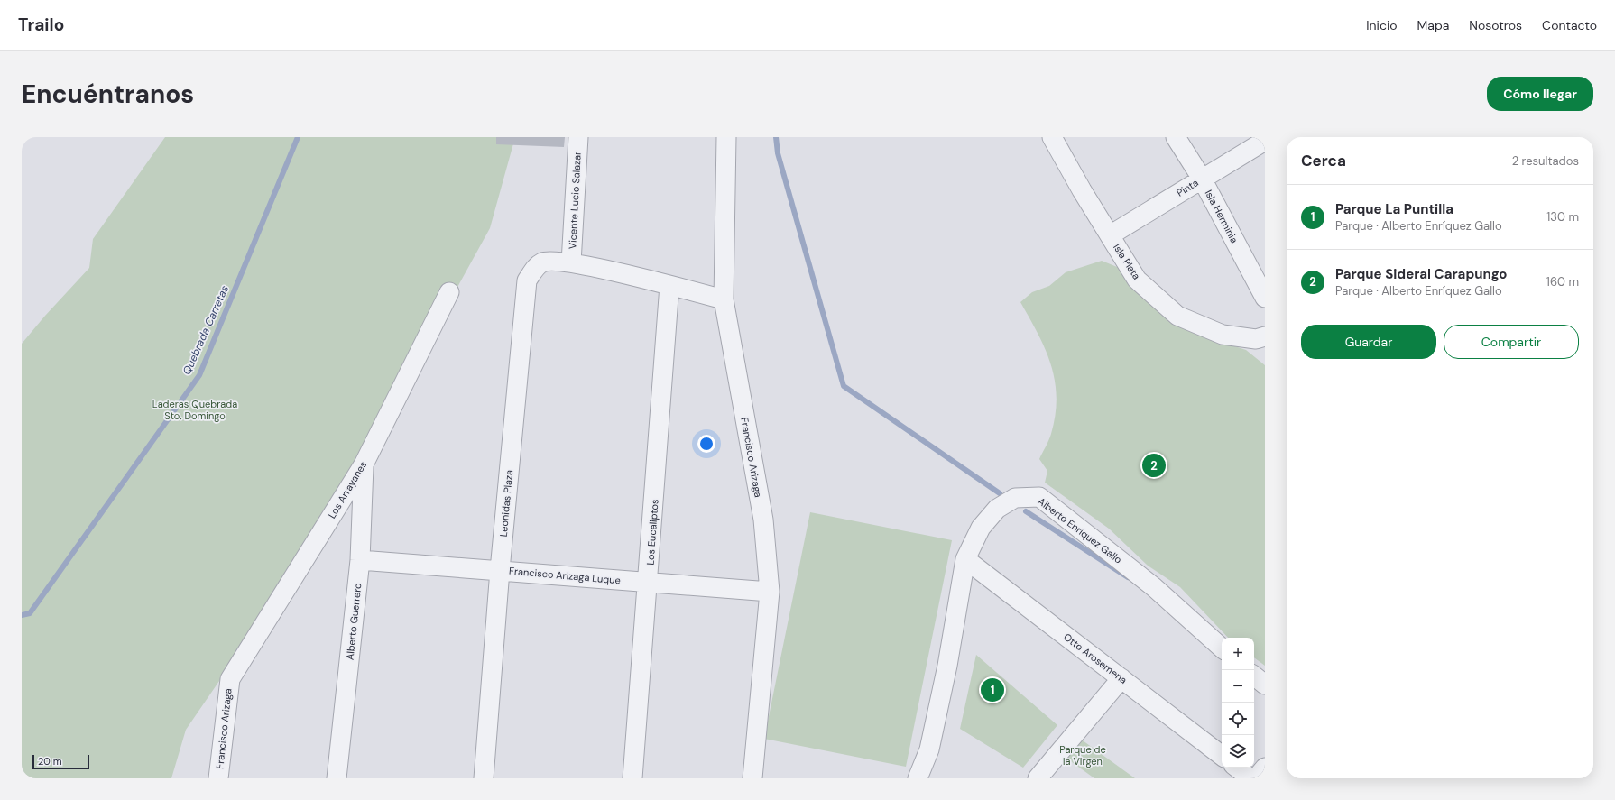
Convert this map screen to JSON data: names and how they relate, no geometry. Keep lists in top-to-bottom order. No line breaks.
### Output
{"streets":{"street":["Pinta","Vicente Lucio Salazar","Isla Herminia","Isla Plata","Francisco Arizaga","Los Arrayanes","Leonidas Plaza","Alberto Enríquez Gallo","Los Eucaliptos","Francisco Arizaga Luque","Alberto Guerrero","Otto Arosemena"]},"crossings":[["Pinta","Isla Herminia"],["Pinta","Isla Plata"],["Vicente Lucio Salazar","Leonidas Plaza"],["Francisco Arizaga","Los Arrayanes"],["Francisco Arizaga","Francisco Arizaga Luque"],["Los Arrayanes","Alberto Guerrero"],["Leonidas Plaza","Francisco Arizaga Luque"],["Alberto Enríquez Gallo","Otto Arosemena"],["Los Eucaliptos","Francisco Arizaga Luque"],["Francisco Arizaga Luque","Alberto Guerrero"]],"water":["Quebrada Carretas"],"parks":["Laderas Quebrada Sto. Domingo","Parque de la Virgen"],"scale_bar":"20 m","page":{"header":"Trailo","nav":["Inicio","Mapa","Nosotros","Contacto"],"buttons":["Cómo llegar",["Guardar","Compartir"]],"title":"Encuéntranos","heading":["Cerca","2 resultados"],"list":[{"mark":"1","name":"Parque La Puntilla","note":"Parque · Alberto Enríquez Gallo","value":"130 m"},{"mark":"2","name":"Parque Sideral Carapungo","note":"Parque · Alberto Enríquez Gallo","value":"160 m"}],"pins":["2","1"],"map_buttons":["+","−"],"scale":"20 m"}}
